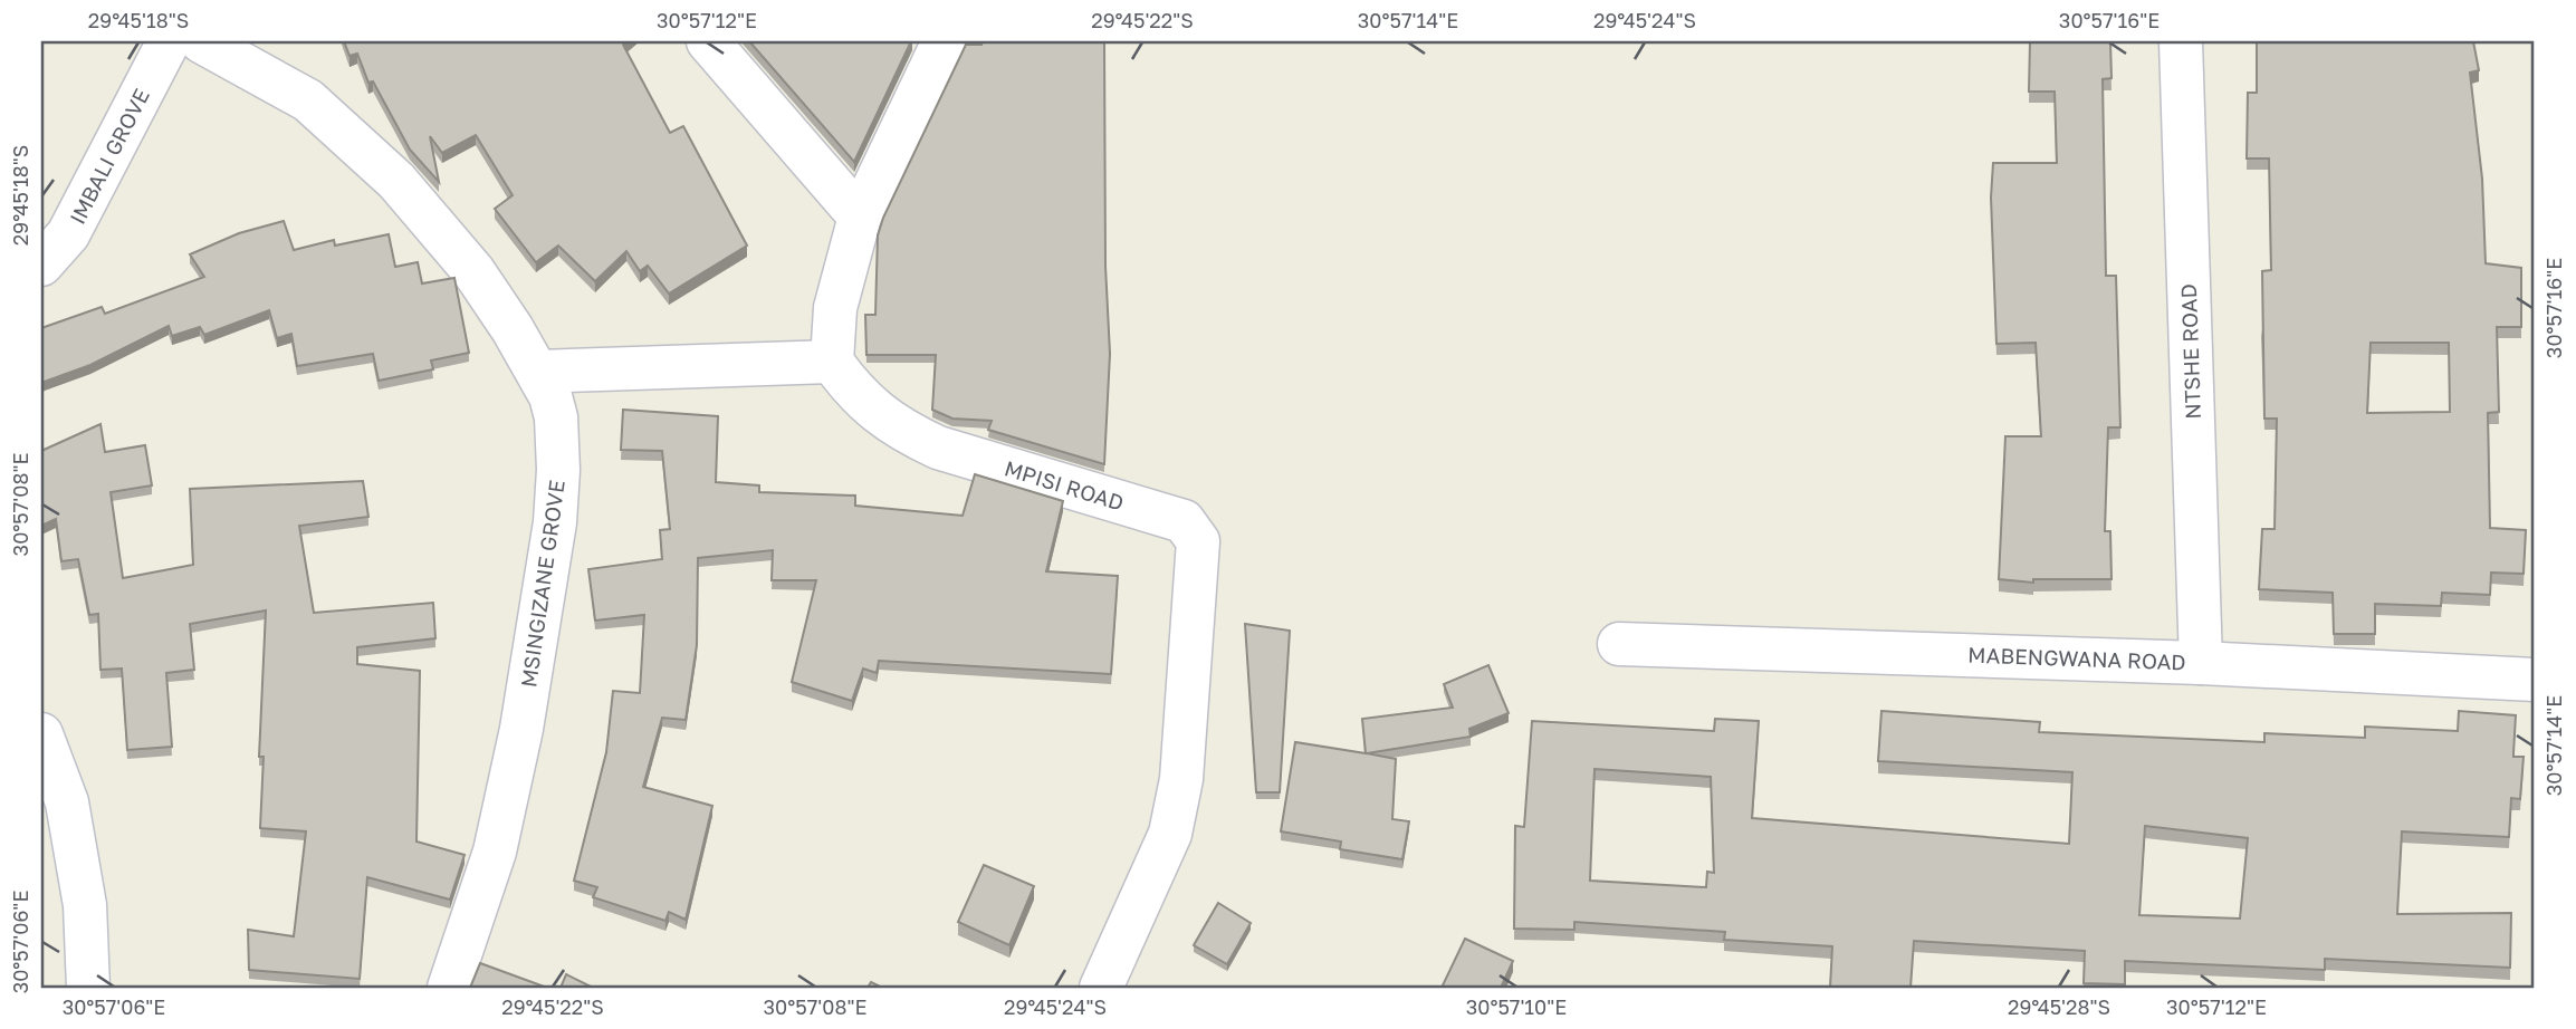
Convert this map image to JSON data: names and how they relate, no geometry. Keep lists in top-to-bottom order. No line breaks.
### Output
{"streets":{"street":["IMBALI GROVE","NTSHE ROAD","MPISI ROAD","MSINGIZANE GROVE","MABENGWANA ROAD"]},"crossings":[["NTSHE ROAD","MABENGWANA ROAD"]],"coordinates":["29°45'18\"S","30°57'12\"E","29°45'22\"S","30°57'14\"E","29°45'24\"S","30°57'16\"E","30°57'08\"E","30°57'06\"E","30°57'10\"E","29°45'28\"S"]}
